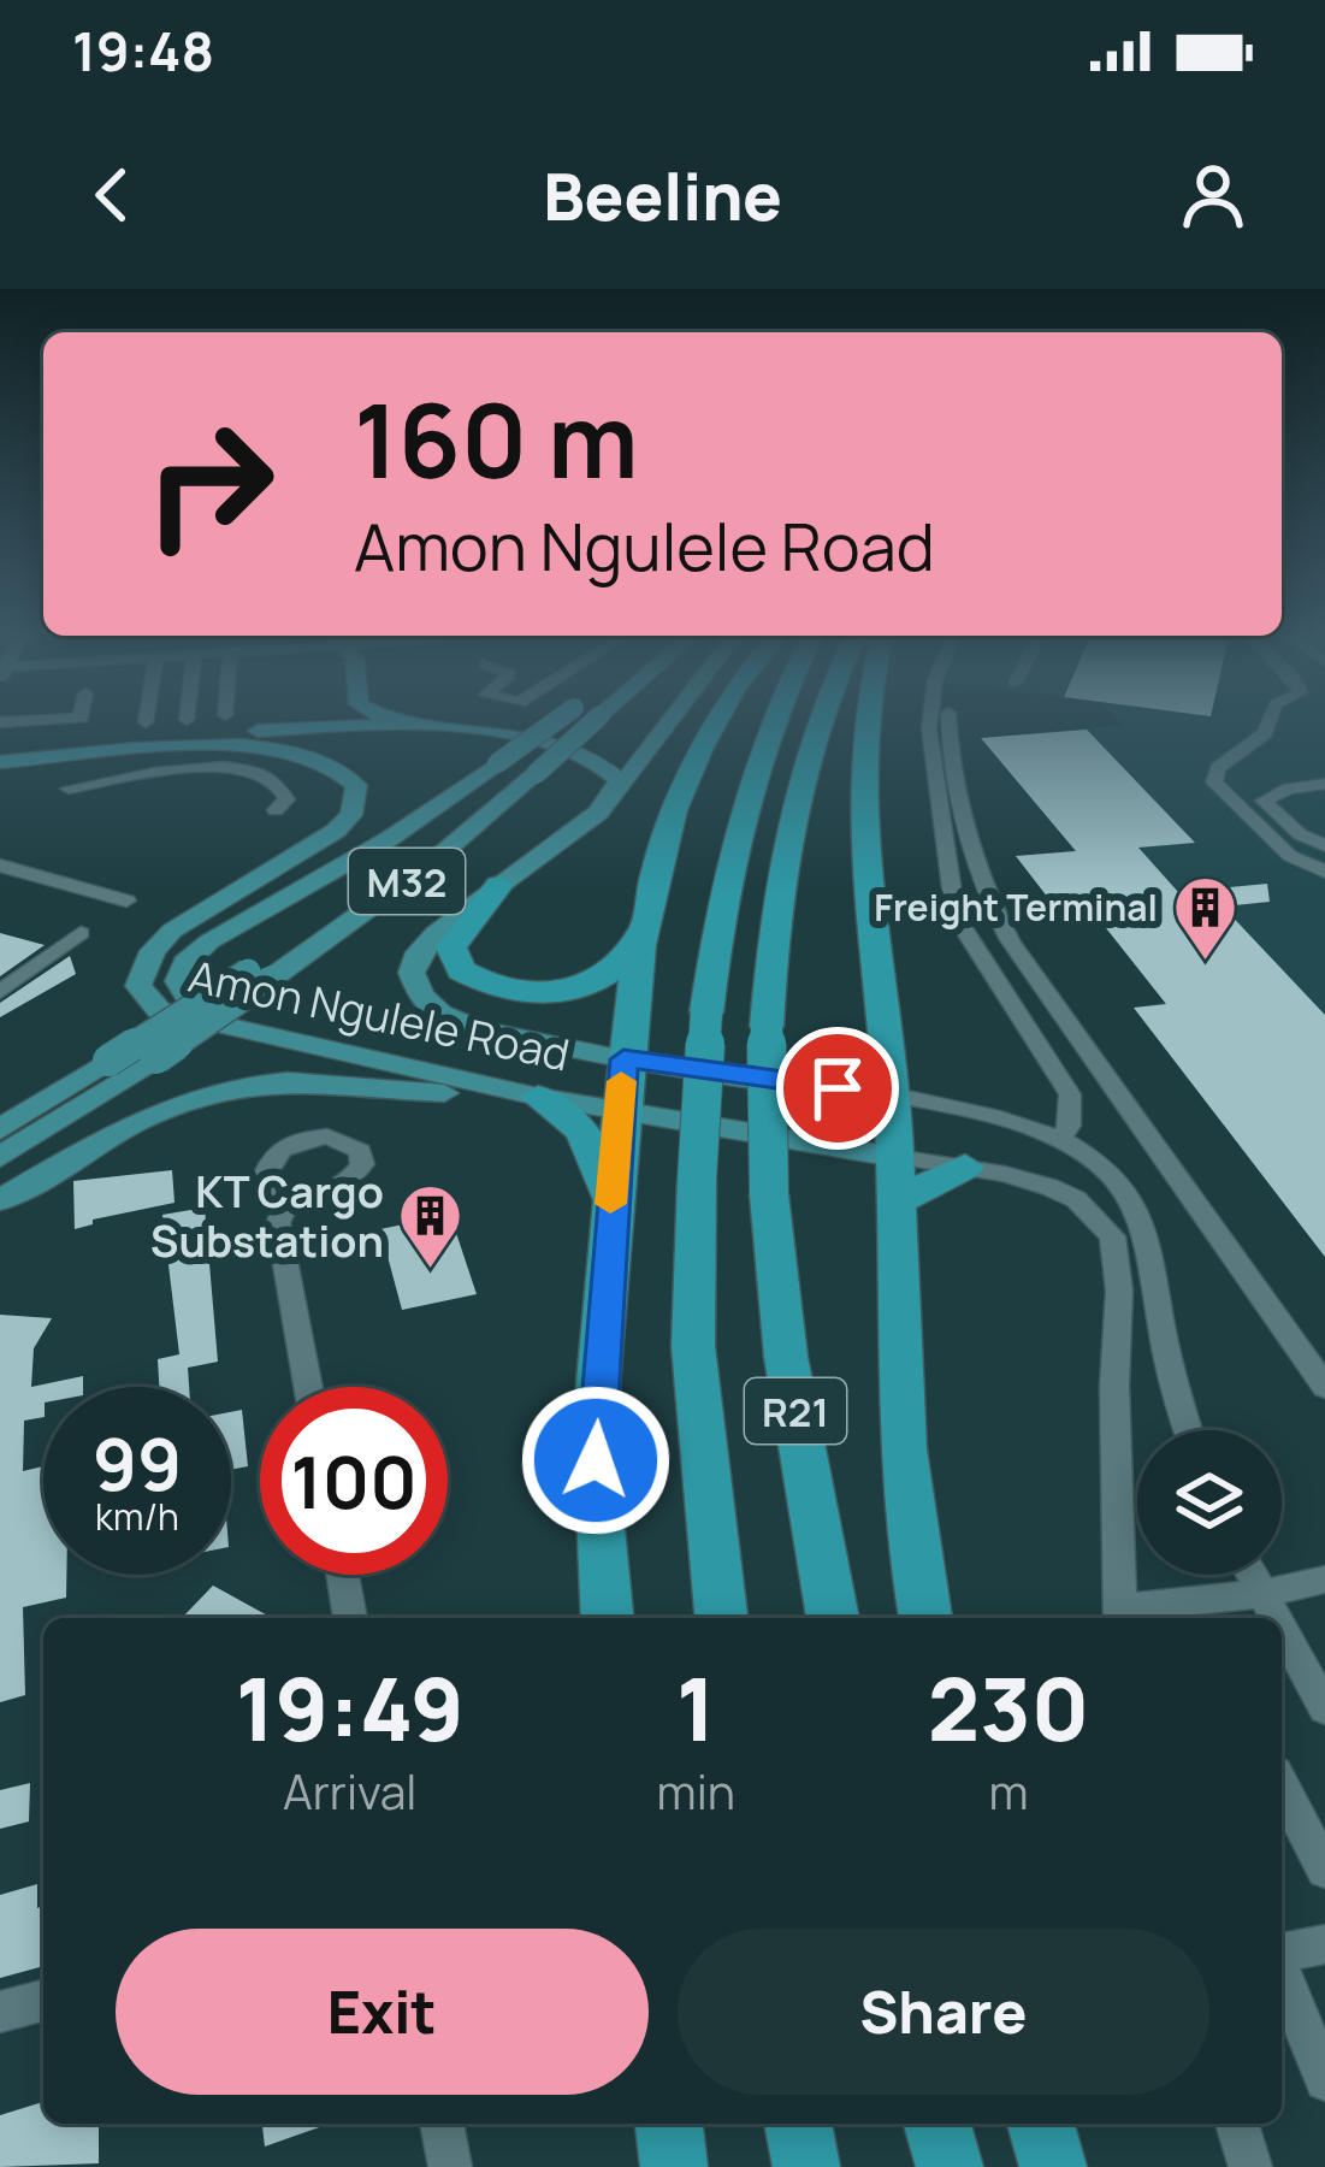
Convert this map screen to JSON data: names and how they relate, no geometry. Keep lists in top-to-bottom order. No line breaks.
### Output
{"streets":{"highway":["R21"],"main road":["M32","Amon Ngulele Road"]},"places":{"building":["Freight Terminal","KT Cargo Substation"]},"page":{"status":"19:48","header":"Beeline","turn":["160 m","Amon Ngulele Road"],"speed":"99 km/h","limit":"100","eta":["19:49","Arrival","1","min","230","m"],"buttons":["Exit","Share"]}}
